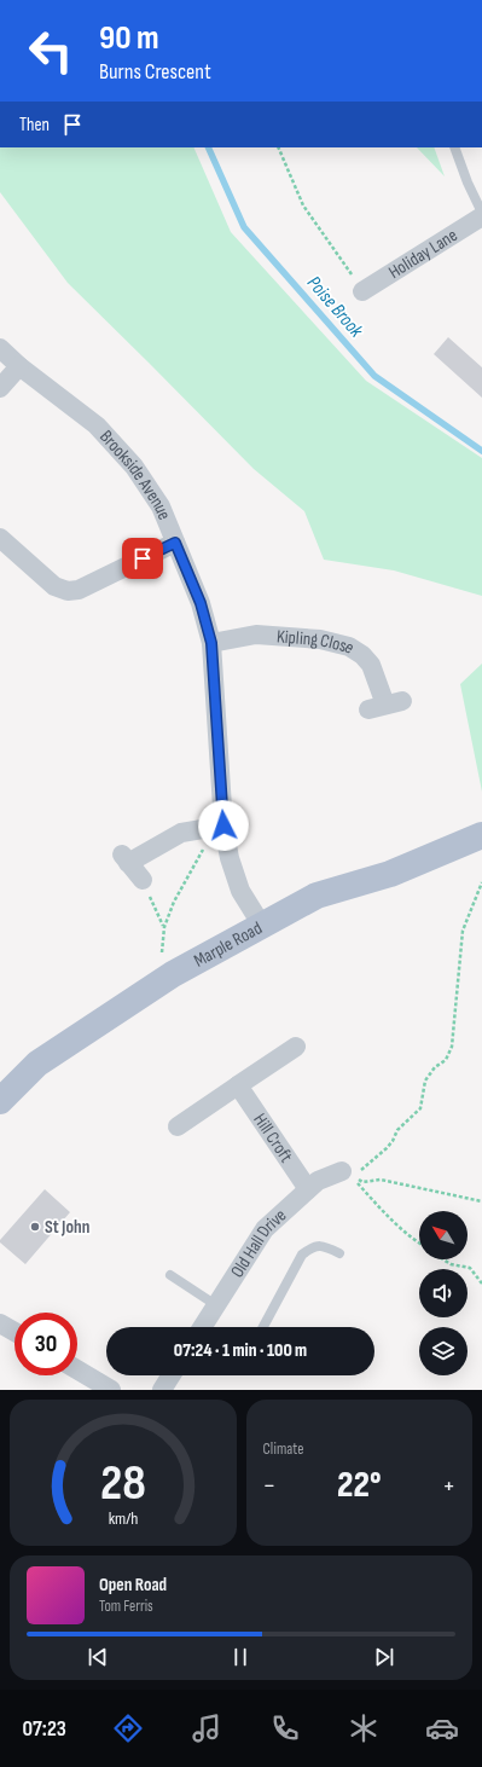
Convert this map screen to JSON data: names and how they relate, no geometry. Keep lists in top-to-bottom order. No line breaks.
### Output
{"streets":{"main road":["Marple Road"],"street":["Holiday Lane","Brookside Avenue","Kipling Close","Hill Croft","Old Hall Drive"]},"crossings":[["Brookside Avenue","Kipling Close"],["Brookside Avenue","Marple Road"],["Hill Croft","Old Hall Drive"]],"water":["Poise Brook"],"places":["St John"],"north":"top left","page":{"turn":["90 m","Burns Crescent"],"then":"Then","limit":"30","trip":"07:24 · 1 min · 100 m","tile":"Climate","heat":["−","22°","+"],"song":["Open Road","Tom Ferris"],"tabs":"07:23","gauge":["28","km/h"]}}
